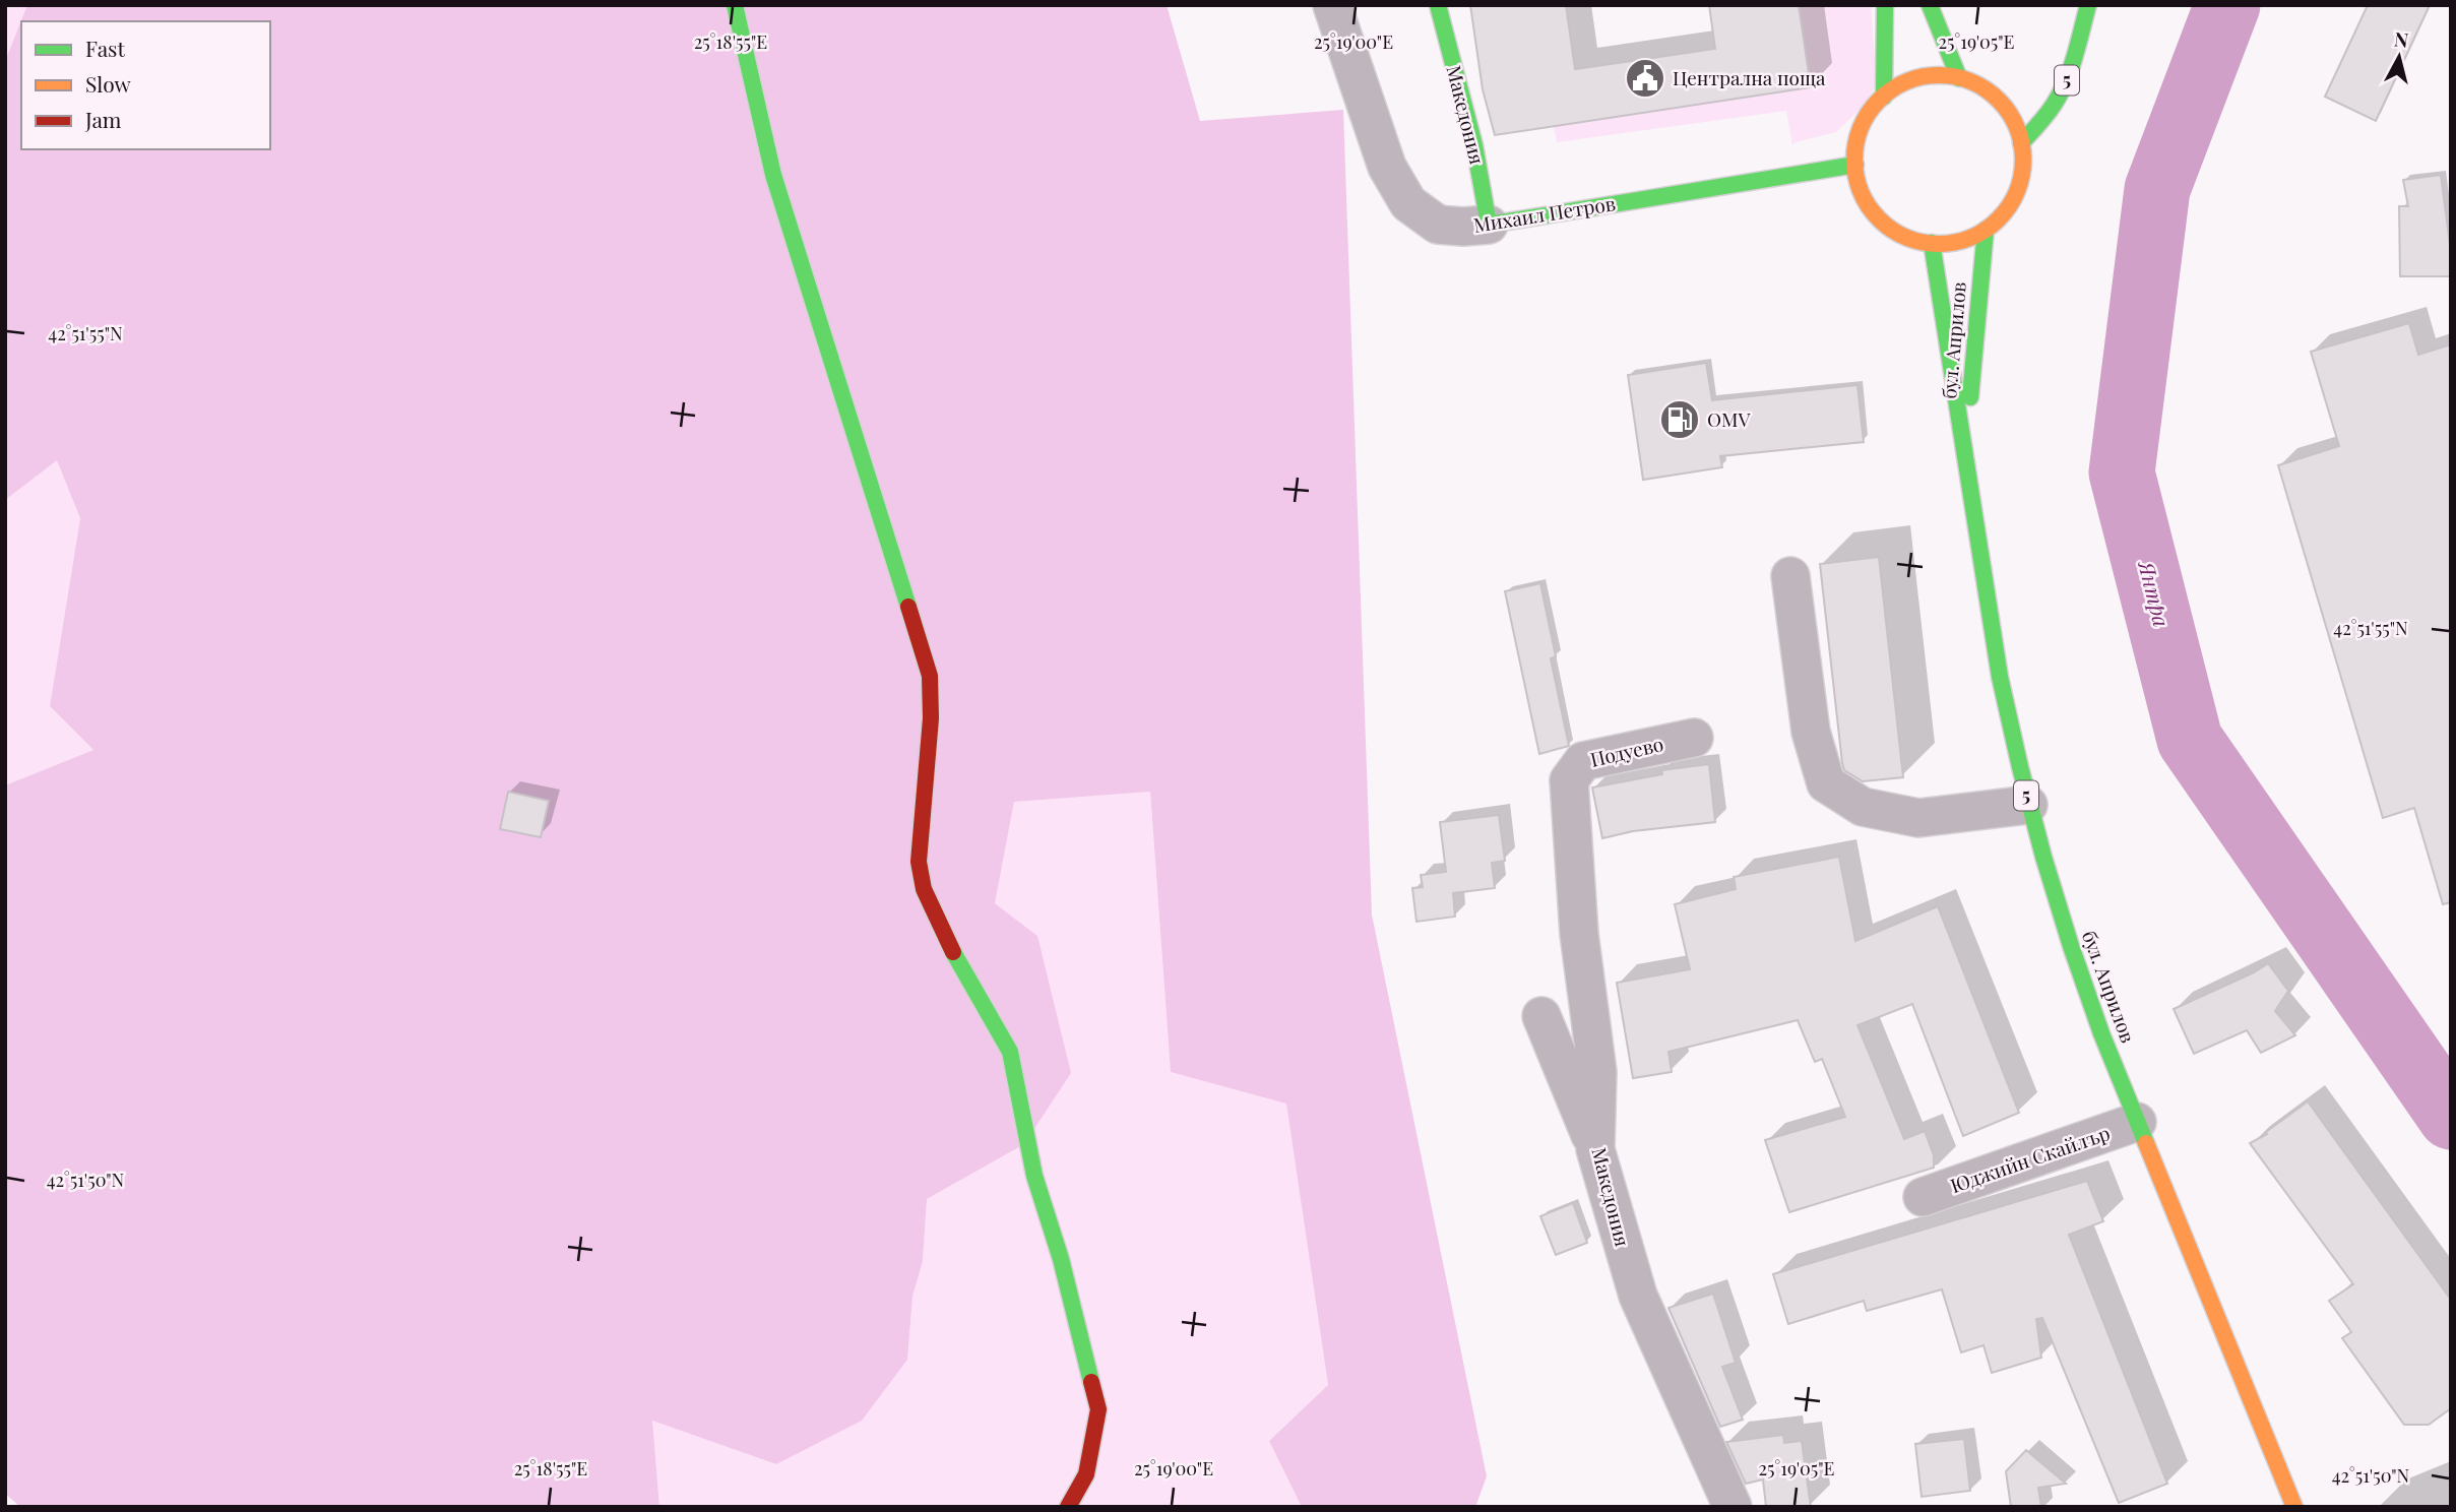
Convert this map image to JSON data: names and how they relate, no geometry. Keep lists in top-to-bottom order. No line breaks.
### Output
{"streets":{"main road":["5","Македония","Михаил Петров","бул. Априлов"],"street":["Подуево","Юджийн Скайлър"]},"crossings":[["5","Михаил Петров"],["5","бул. Априлов"],["Македония","Михаил Петров"],["Македония","Подуево"],["Михаил Петров","бул. Априлов"],["бул. Априлов","Юджийн Скайлър"]],"water":["Янтра"],"places":{"public building":["Централна поща"],"fuel station":["OMV"]},"legend":["Fast","Slow","Jam"],"north":"top","coordinates":["25°18'55\"E","25°19'00\"E","25°19'05\"E","42°51'55\"N","42°51'50\"N"]}
